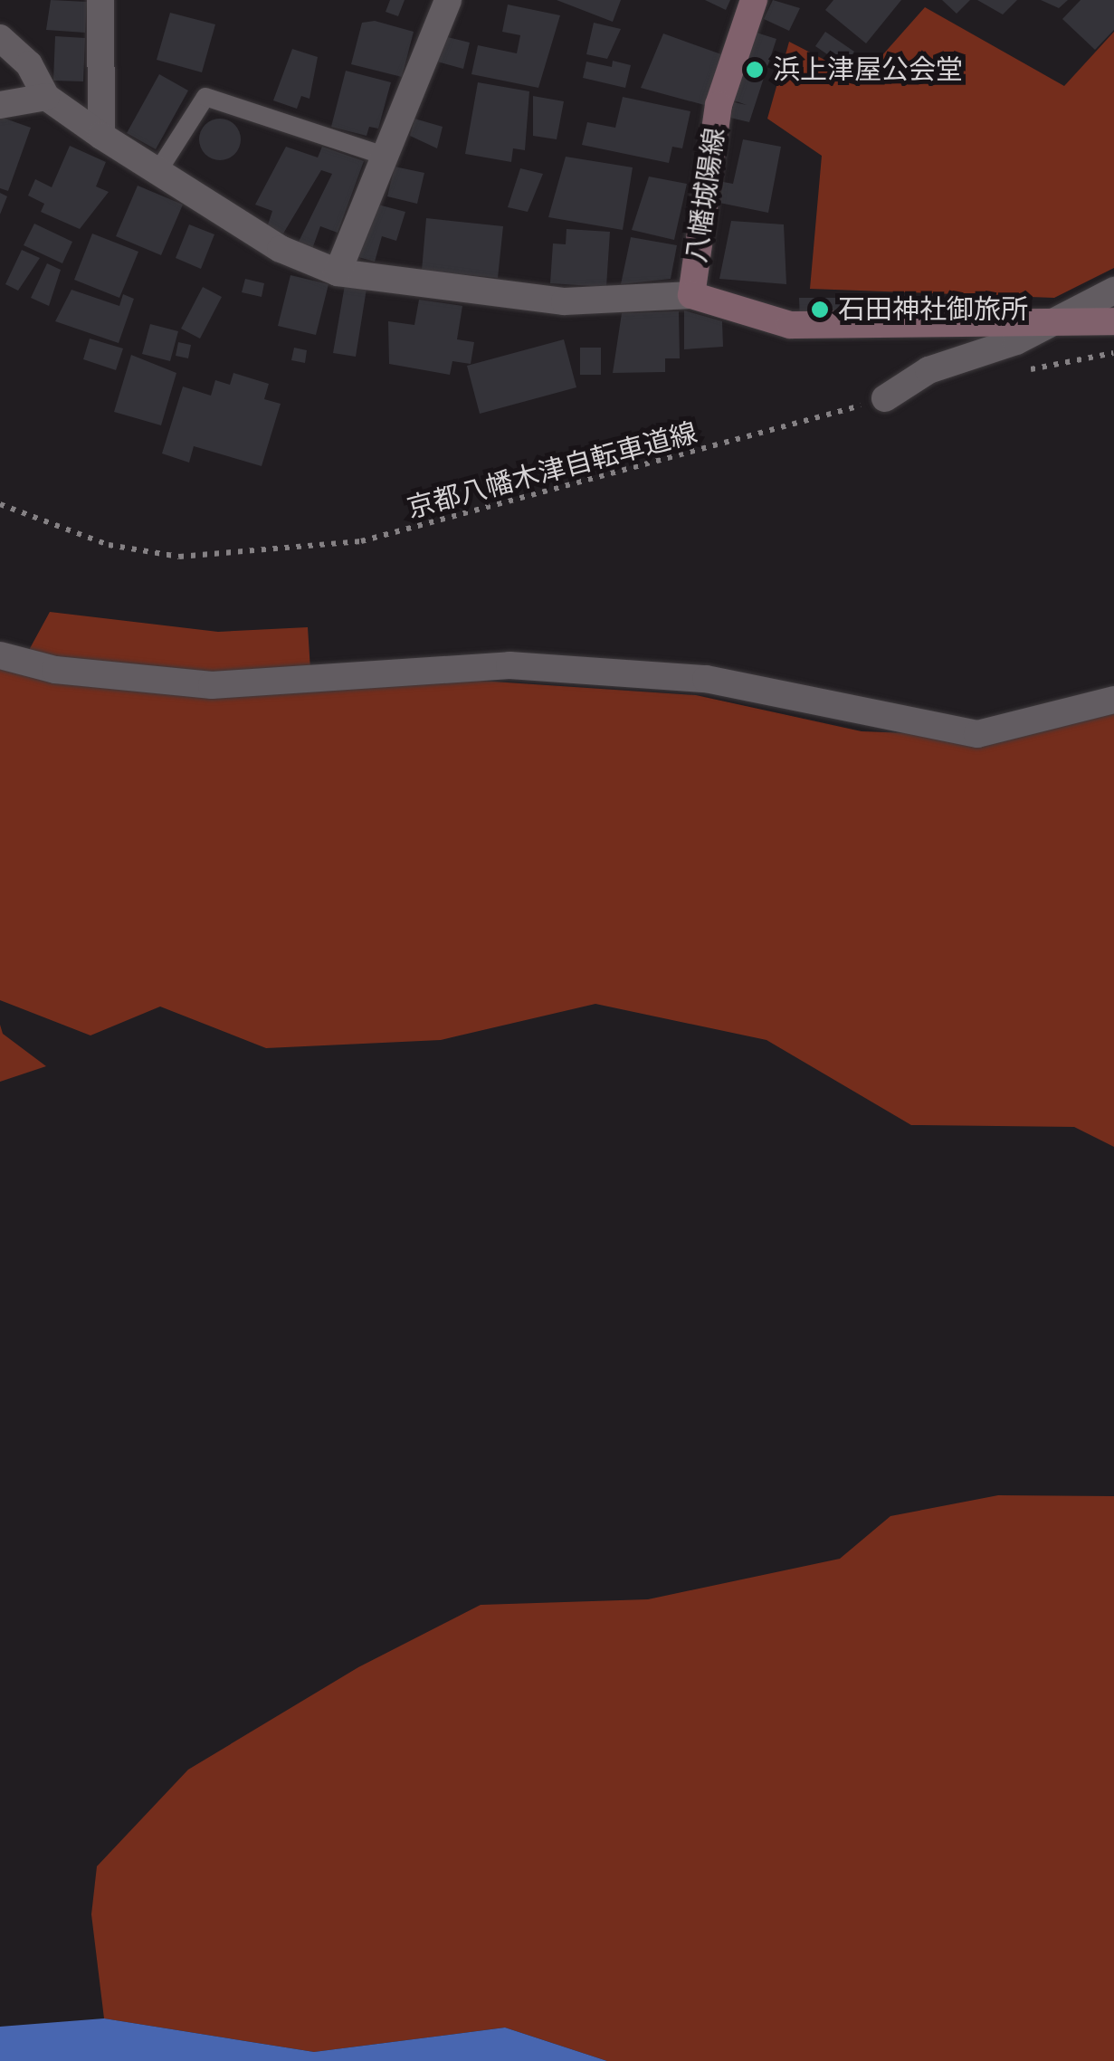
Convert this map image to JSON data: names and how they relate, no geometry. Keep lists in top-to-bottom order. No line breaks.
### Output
{"streets":{"main road":["八幡城陽線"],"path":["京都八幡木津自転車道線"]},"places":["浜上津屋公会堂","石田神社御旅所"]}
